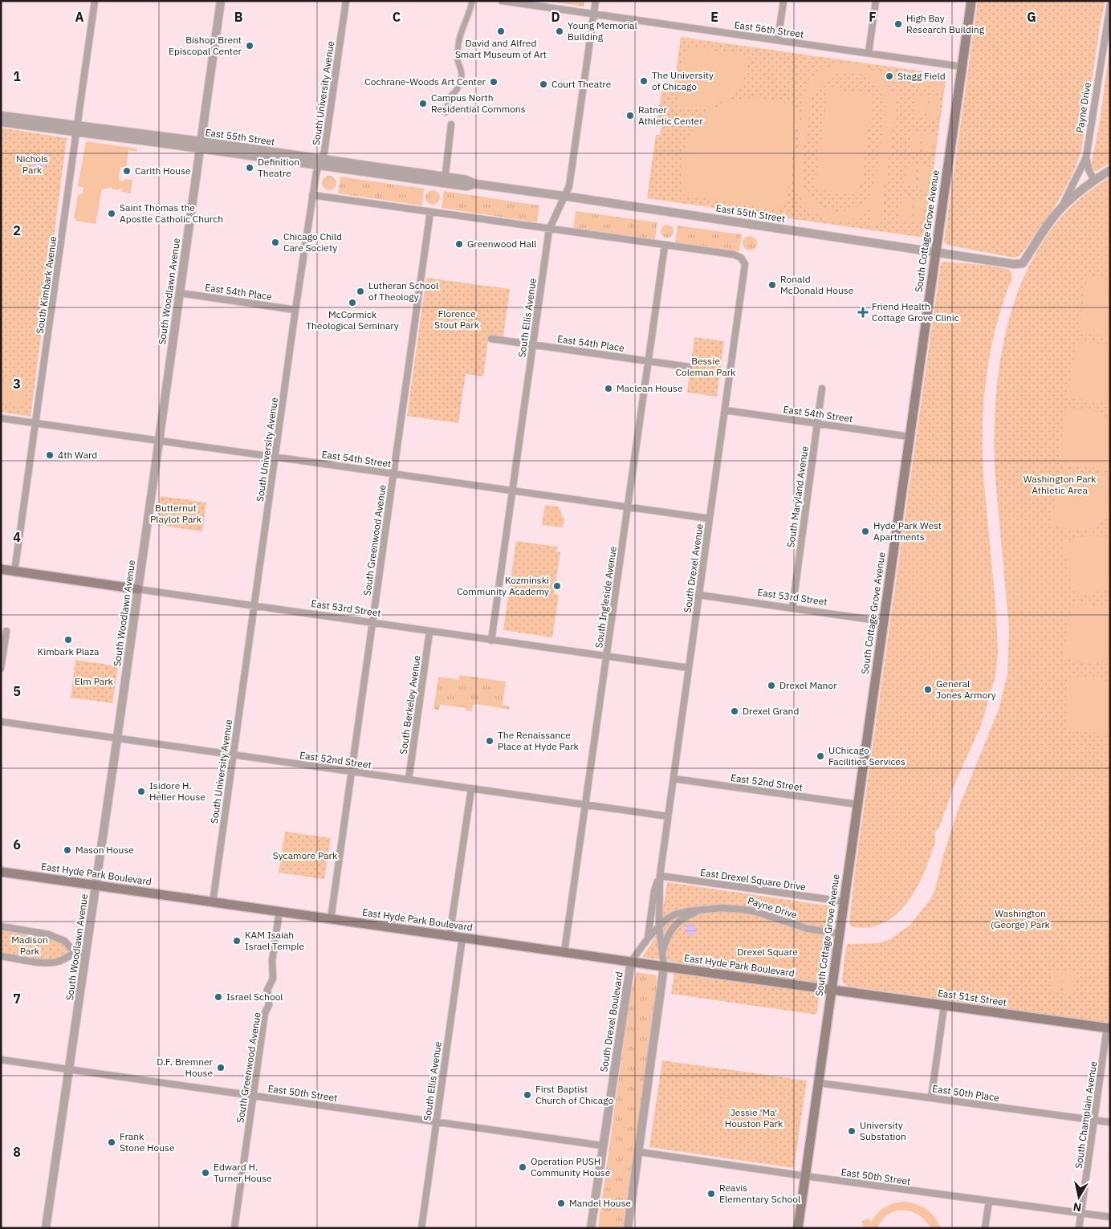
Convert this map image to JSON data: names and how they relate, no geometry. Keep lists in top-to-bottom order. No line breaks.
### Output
{"streets":{"main road":["South Cottage Grove Avenue","East 53rd Street","East Hyde Park Boulevard","East 51st Street"],"street":["East 56th Street","South University Avenue","Payne Drive","East 55th Street","South Kimbark Avenue","South Woodlawn Avenue","East 54th Place","South Ellis Avenue","East 54th Street","South Maryland Avenue","South Greenwood Avenue","South Drexel Avenue","South Ingleside Avenue","South Berkeley Avenue","East 52nd Street","East Drexel Square Drive","South Drexel Boulevard","East 50th Street","East 50th Place","South Champlain Avenue"]},"crossings":[["East 56th Street","South Cottage Grove Avenue"],["East 56th Street","South Ellis Avenue"],["South University Avenue","East 55th Street"],["South University Avenue","East 54th Place"],["South University Avenue","East 54th Street"],["South University Avenue","East 53rd Street"],["South University Avenue","East 52nd Street"],["South University Avenue","East Hyde Park Boulevard"],["Payne Drive","East 55th Street"],["Payne Drive","South Cottage Grove Avenue"],["Payne Drive","South Drexel Avenue"],["East 55th Street","South Cottage Grove Avenue"],["East 55th Street","South Kimbark Avenue"],["East 55th Street","South Woodlawn Avenue"],["East 55th Street","South Ellis Avenue"],["South Cottage Grove Avenue","East 54th Street"],["South Cottage Grove Avenue","East 53rd Street"],["South Cottage Grove Avenue","East 52nd Street"],["South Cottage Grove Avenue","East Hyde Park Boulevard"],["South Cottage Grove Avenue","East Drexel Square Drive"],["South Cottage Grove Avenue","East 51st Street"],["South Cottage Grove Avenue","East 50th Street"],["South Cottage Grove Avenue","East 50th Place"],["South Kimbark Avenue","East 54th Street"],["South Kimbark Avenue","East 53rd Street"],["South Woodlawn Avenue","East 54th Place"],["South Woodlawn Avenue","East 54th Street"],["South Woodlawn Avenue","East 53rd Street"],["South Woodlawn Avenue","East 52nd Street"],["South Woodlawn Avenue","East Hyde Park Boulevard"],["South Woodlawn Avenue","East 50th Street"],["East 54th Place","South Ellis Avenue"],["East 54th Place","South Ingleside Avenue"],["South Ellis Avenue","East 54th Street"],["South Ellis Avenue","East 53rd Street"],["South Ellis Avenue","East Hyde Park Boulevard"],["South Ellis Avenue","East 50th Street"],["East 54th Street","South Maryland Avenue"],["East 54th Street","South Greenwood Avenue"],["East 54th Street","South Drexel Avenue"],["East 54th Street","South Ingleside Avenue"],["South Maryland Avenue","East 53rd Street"],["South Greenwood Avenue","East 53rd Street"],["South Greenwood Avenue","East 52nd Street"],["South Greenwood Avenue","East Hyde Park Boulevard"],["South Greenwood Avenue","East 50th Street"],["South Drexel Avenue","South Ingleside Avenue"],["South Drexel Avenue","East 53rd Street"],["South Drexel Avenue","East 52nd Street"],["South Drexel Avenue","East Hyde Park Boulevard"],["South Drexel Avenue","East Drexel Square Drive"],["South Drexel Avenue","South Drexel Boulevard"],["South Ingleside Avenue","East 53rd Street"],["South Ingleside Avenue","East 52nd Street"],["South Ingleside Avenue","East Hyde Park Boulevard"],["East 53rd Street","South Berkeley Avenue"],["South Berkeley Avenue","East 52nd Street"],["East Hyde Park Boulevard","East 51st Street"],["East Hyde Park Boulevard","South Drexel Boulevard"],["East 51st Street","South Champlain Avenue"],["South Drexel Boulevard","East 50th Street"],["East 50th Street","South Champlain Avenue"],["East 50th Place","South Champlain Avenue"]],"parks":["Nichols Park","Florence Stout Park","Bessie Coleman Park","Washington Park Athletic Area","Butternut Playlot Park","Elm Park","Sycamore Park","Washington (George) Park","Madison Park","Drexel Square","Jessie 'Ma' Houston Park"],"places":{"other":["High Bay Research Building","David and Alfred Smart Museum of Art","Young Memorial Building","Bishop Brent Episcopal Center","Stagg Field","The University of Chicago","Cochrane-Woods Art Center","Court Theatre","Campus North Residential Commons","Ratner Athletic Center","Definition Theatre","Carith House","Saint Thomas the Apostle Catholic Church","Chicago Child Care Society","Greenwood Hall","Ronald McDonald House","Lutheran School of Theology","McCormick Theological Seminary","Maclean House","4th Ward","Hyde Park West Apartments","Kozminski Community Academy","Kimbark Plaza","Drexel Manor","General Jones Armory","Drexel Grand","The Renaissance Place at Hyde Park","UChicago Facilities Services","Isidore H. Heller House","Mason House","KAM Isaiah Israel Temple","Israel School","D.F. Bremner House","First Baptist Church of Chicago","University Substation","Frank Stone House","Operation PUSH Community House","Edward H. Turner House","Reavis Elementary School","Mandel House"],"health":["Friend Health Cottage Grove Clinic"]},"north":"bottom","grid":{"columns":["A","B","C","D","E","F","G"],"rows":["1","2","3","4","5","6","7","8"]}}
